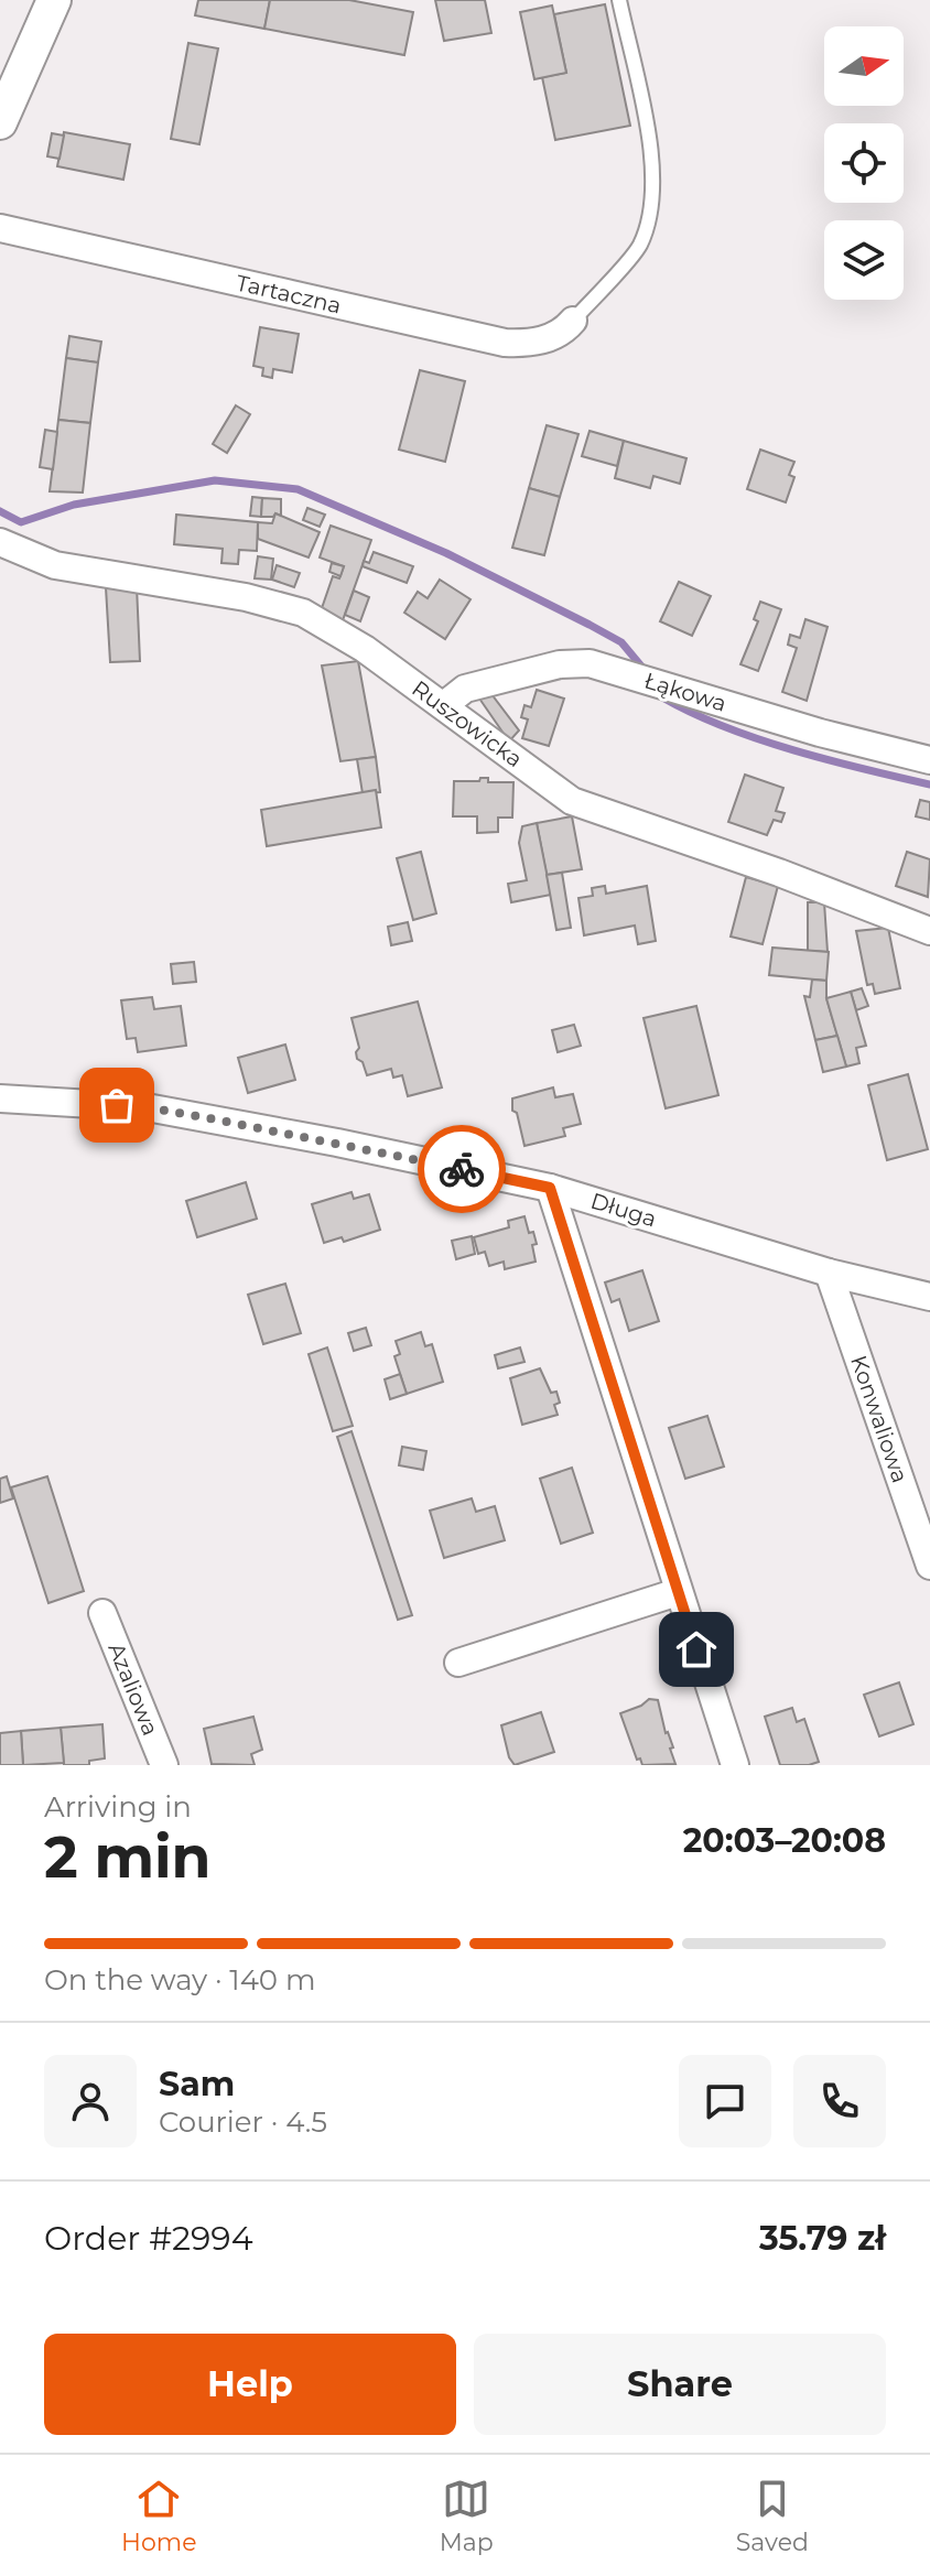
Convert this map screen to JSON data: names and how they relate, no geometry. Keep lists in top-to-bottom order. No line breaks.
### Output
{"streets":{"street":["Tartaczna","Łąkowa","Ruszowicka","Długa","Konwaliowa","Azaliowa"]},"crossings":[["Łąkowa","Ruszowicka"],["Długa","Konwaliowa"]],"north":"right","page":{"heading":["2 min","Arriving in","20:03–20:08"],"panel":["Sam","Courier · 4.5","Order #2994","35.79 zł"],"bar":"On the way · 140 m","buttons":["Help","Share"],"tabs":["Home","Map","Saved"]}}
